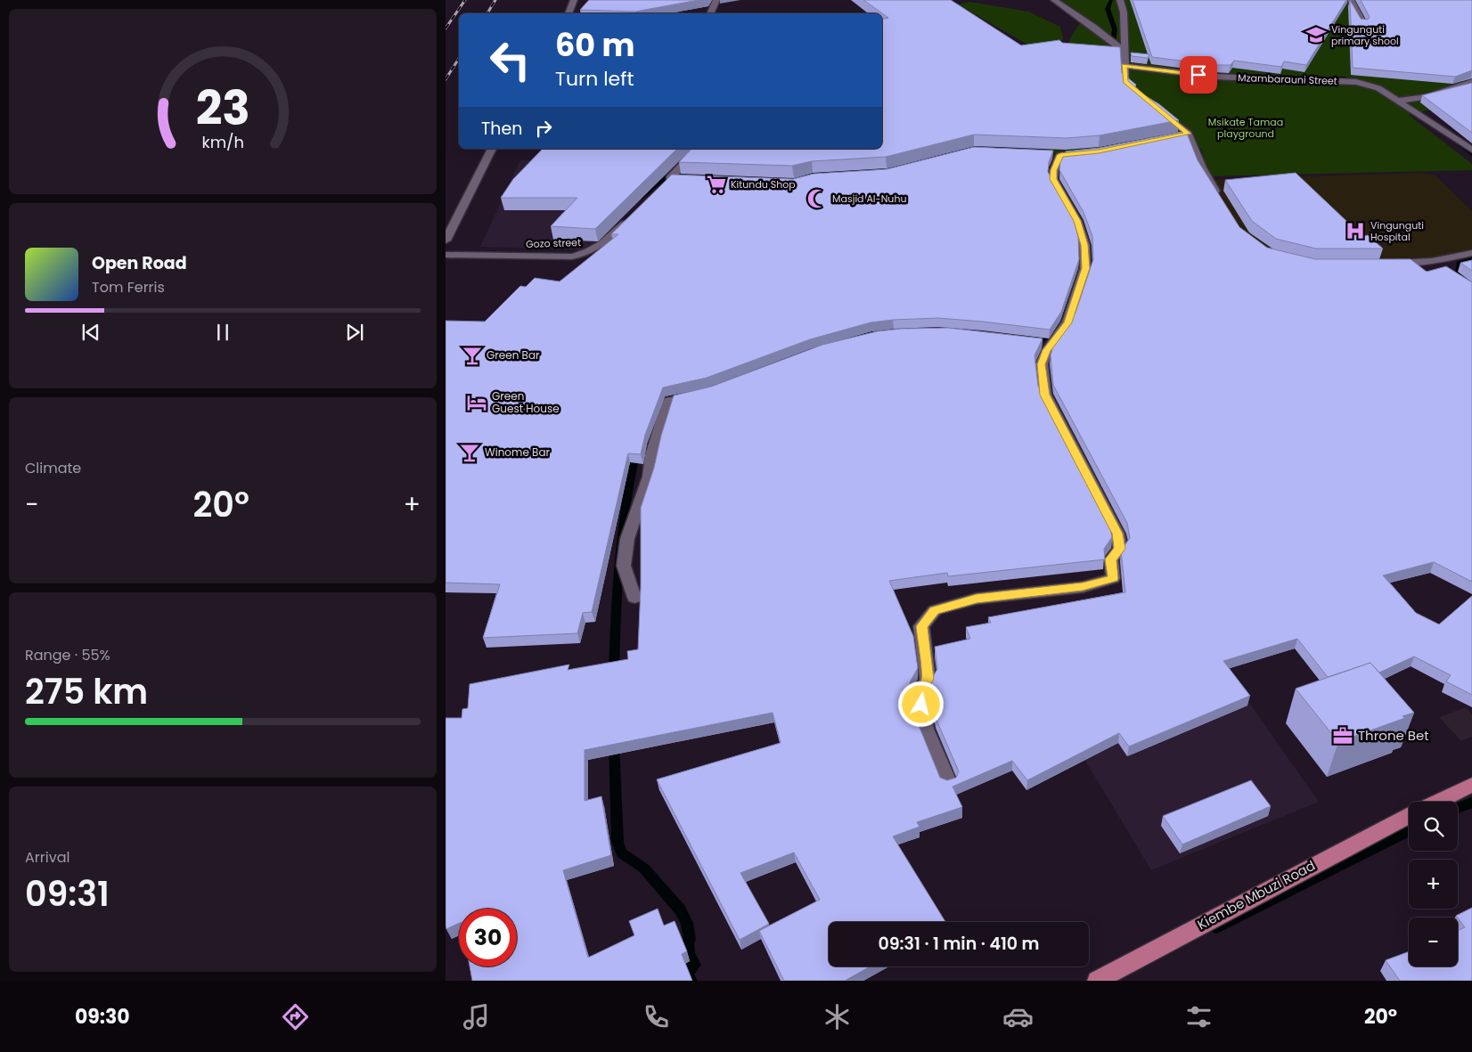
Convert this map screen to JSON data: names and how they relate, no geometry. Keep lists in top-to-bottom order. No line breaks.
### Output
{"streets":{"main road":["Kiembe Mbuzi Road"],"street":["Mzambarauni Street","Gozo street"]},"parks":["Msikate Tamaa playground"],"places":{"school or university":["Vingunguti primary shool"],"supermarket":["Kitundu Shop"],"mosque":["Masjid Al-Nuhu"],"hospital":["Vingunguti Hospital"],"bar":["Green Bar","Winome Bar"],"hotel":["Green Guest House"],"office":["Throne Bet"]},"page":{"turn":["60 m","Turn left"],"then":"Then","song":["Open Road","Tom Ferris"],"tile":["Climate",["Range · 55%","275 km"],["Arrival","09:31"]],"heat":["−","20°","+"],"map_buttons":["+","−"],"limit":"30","trip":"09:31 · 1 min · 410 m","tabs":["09:30","20°"],"gauge":["23","km/h"]}}
